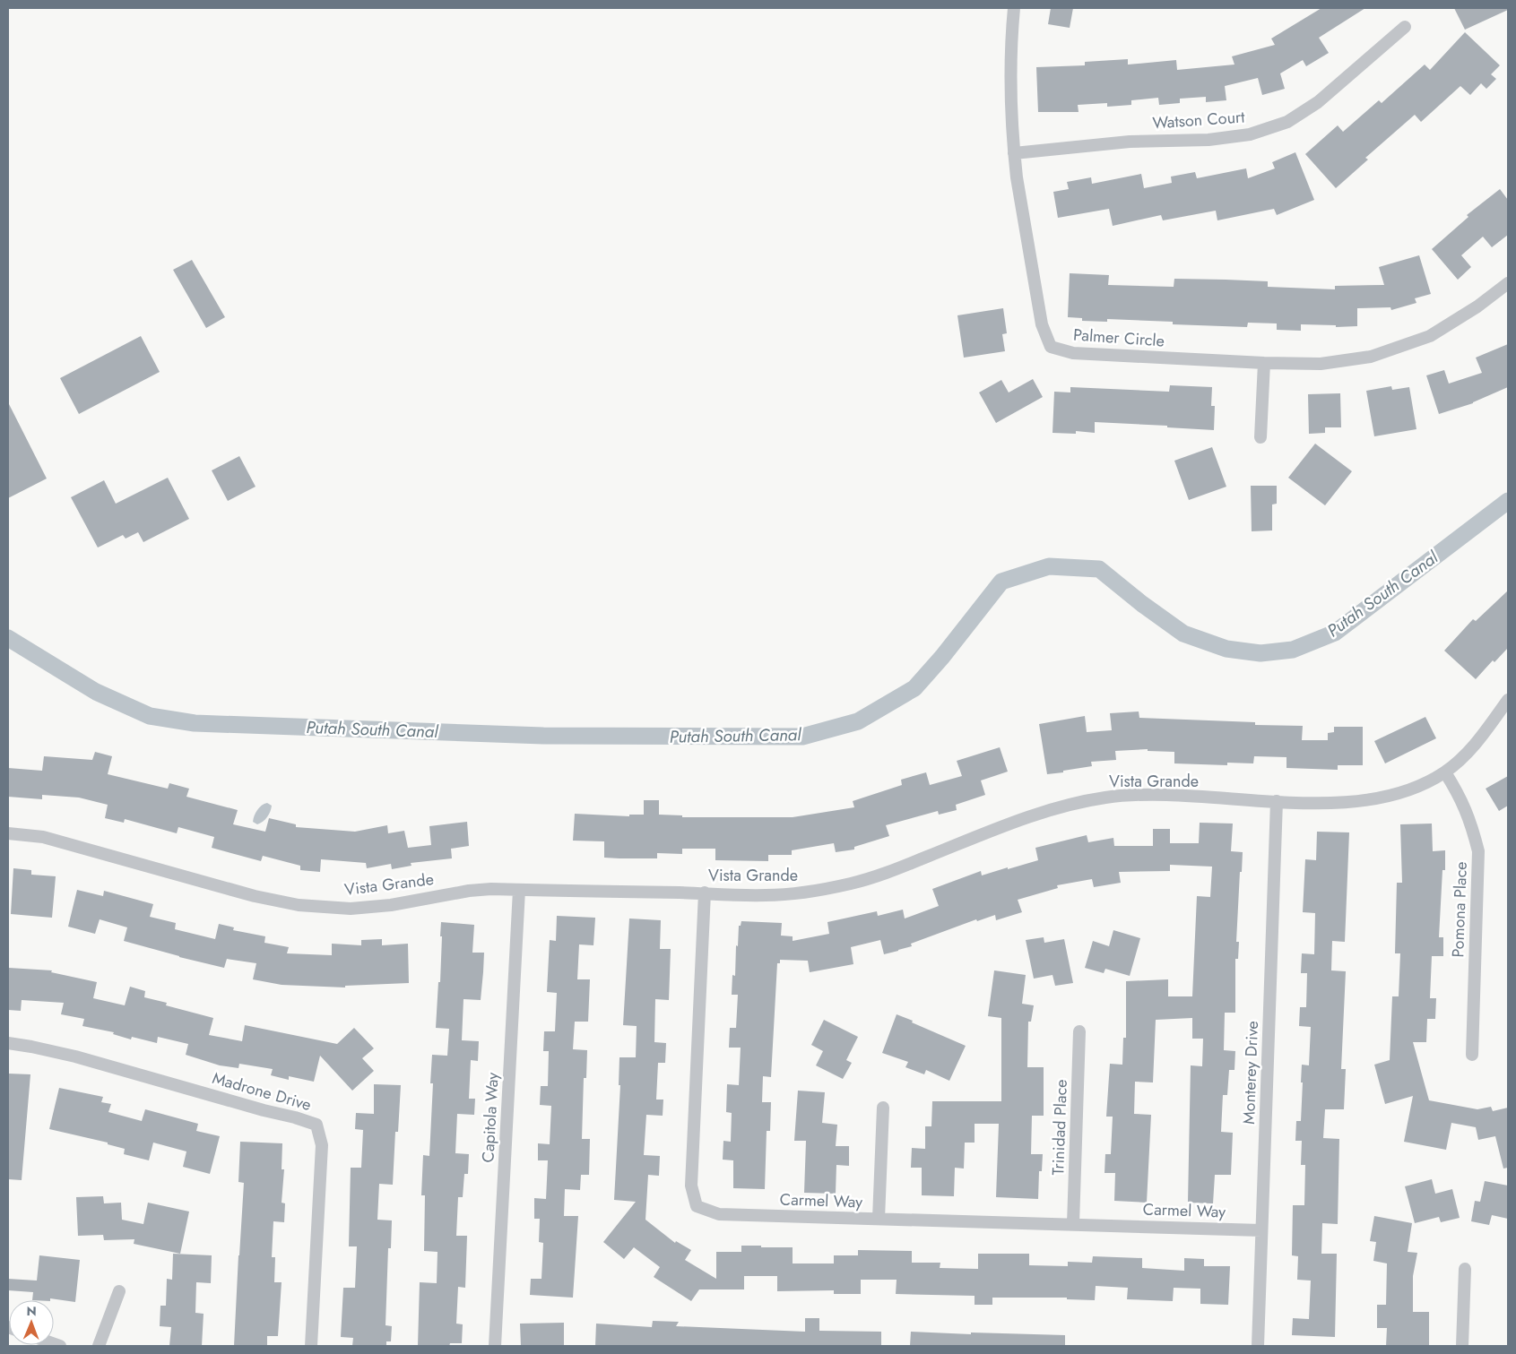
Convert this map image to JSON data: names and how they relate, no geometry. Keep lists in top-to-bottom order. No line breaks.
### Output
{"streets":{"street":["Watson Court","Palmer Circle","Vista Grande","Pomona Place","Monterey Drive","Madrone Drive","Capitola Way","Trinidad Place","Carmel Way"]},"crossings":[["Watson Court","Palmer Circle"],["Vista Grande","Pomona Place"],["Vista Grande","Monterey Drive"],["Vista Grande","Capitola Way"],["Vista Grande","Carmel Way"],["Monterey Drive","Carmel Way"],["Trinidad Place","Carmel Way"]],"water":["Putah South Canal"],"north":"top"}
